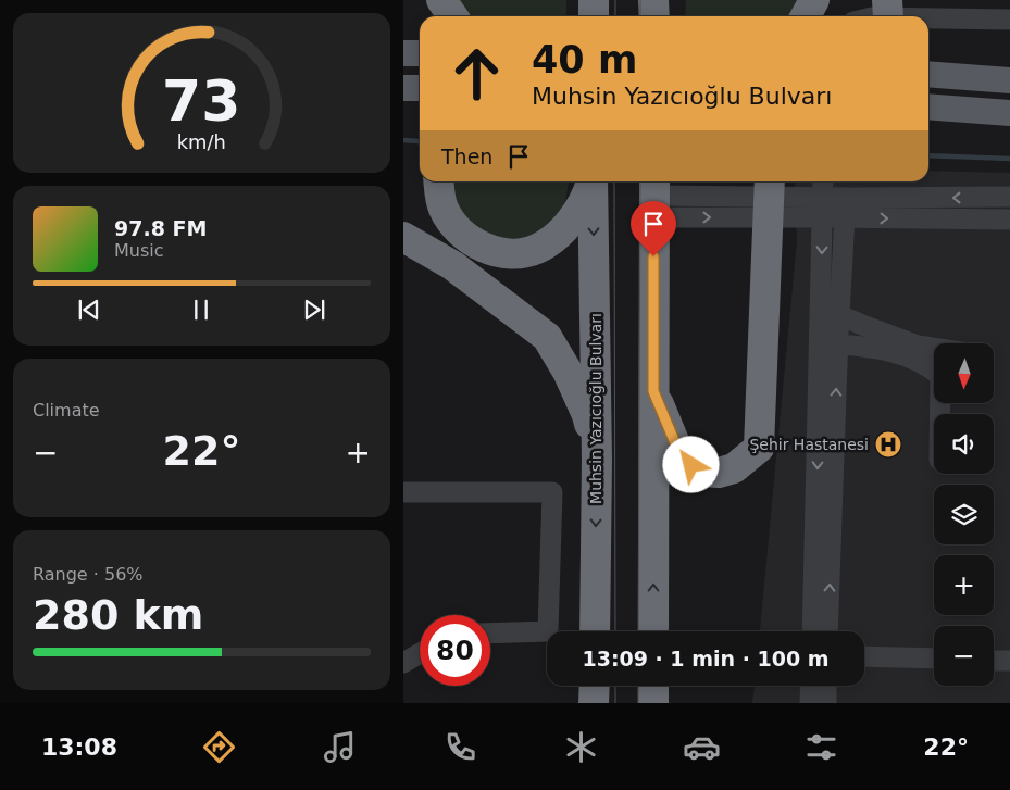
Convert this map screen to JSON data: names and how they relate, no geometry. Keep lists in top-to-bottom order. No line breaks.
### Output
{"streets":{"highway":["Muhsin Yazıcıoğlu Bulvarı"]},"places":{"hospital":["Şehir Hastanesi"]},"north":"bottom","page":{"turn":["40 m","Muhsin Yazıcıoğlu Bulvarı"],"then":"Then","song":["97.8 FM","Music"],"map_buttons":["+","−"],"tile":["Climate",["Range · 56%","280 km"]],"heat":["−","22°","+"],"limit":"80","trip":"13:09 · 1 min · 100 m","tabs":["13:08","22°"],"gauge":["73","km/h"]}}
